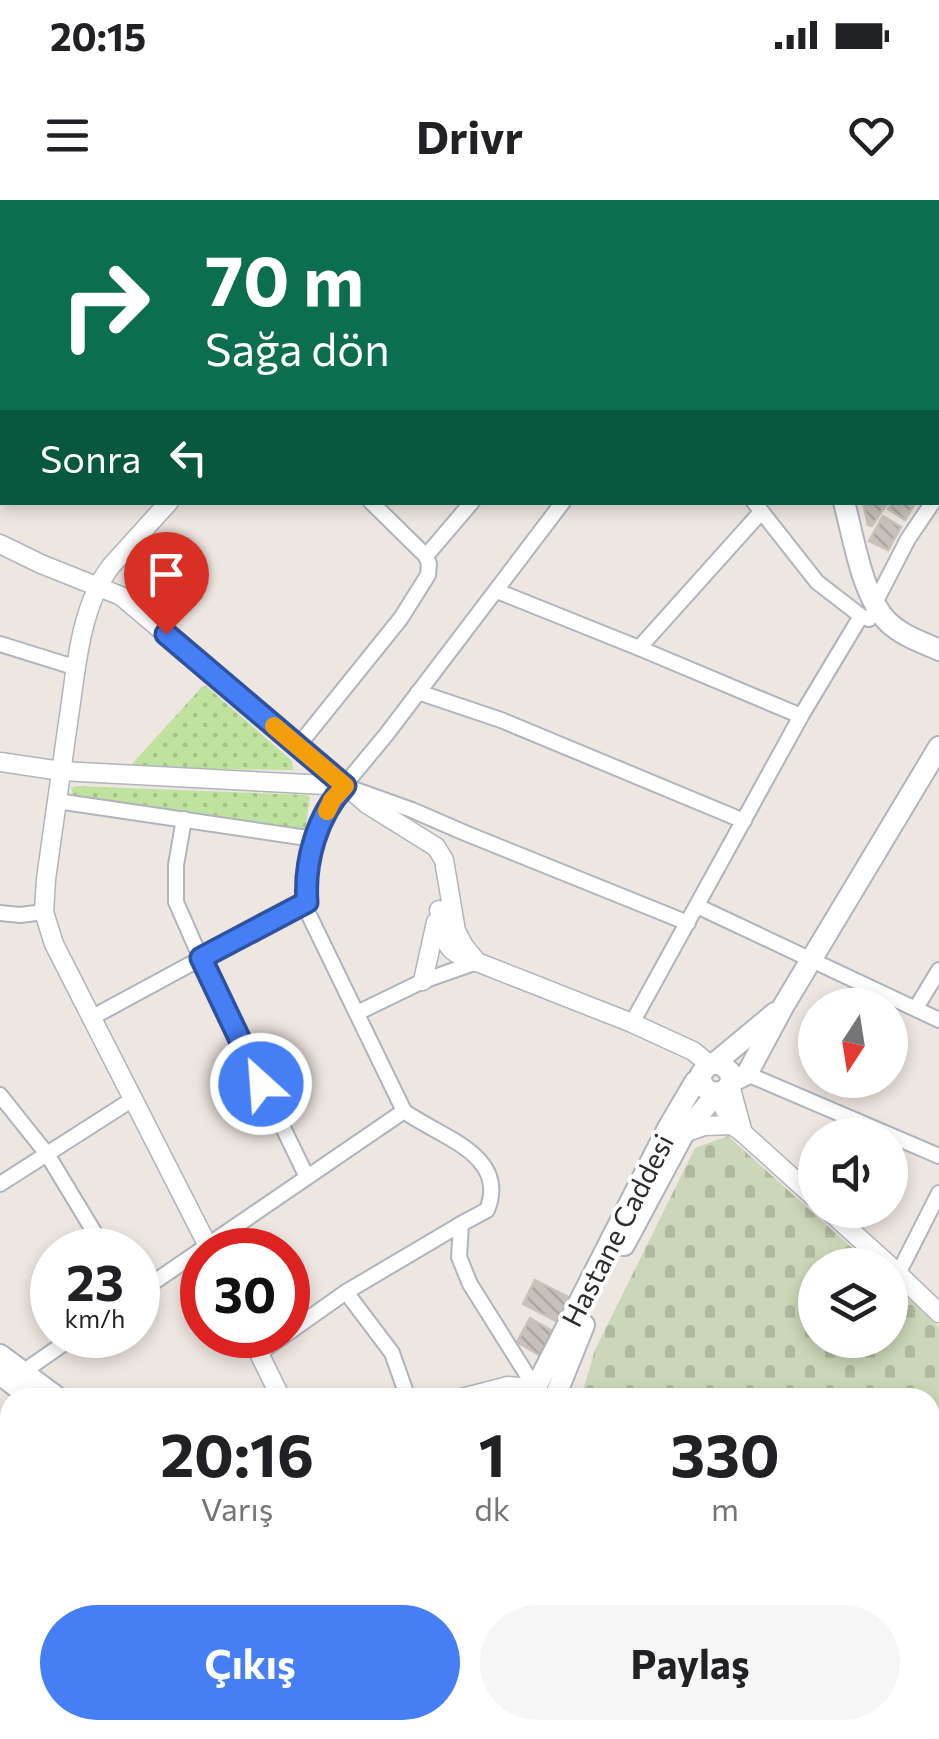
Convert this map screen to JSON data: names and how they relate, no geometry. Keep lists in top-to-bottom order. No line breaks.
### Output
{"streets":{"main road":["Hastane Caddesi"]},"north":"bottom","page":{"status":"20:15","header":"Drivr","turn":["70 m","Sağa dön"],"then":"Sonra","speed":"23 km/h","limit":"30","eta":["20:16","Varış","1","dk","330","m"],"buttons":["Çıkış","Paylaş"]}}
